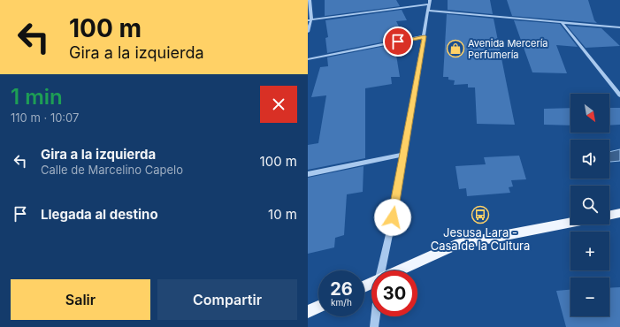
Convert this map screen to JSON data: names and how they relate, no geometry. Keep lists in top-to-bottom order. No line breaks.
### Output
{"places":{"shop":["Avenida Mercería Perfumería"],"bus stop":["Jesusa Lara - Casa de la Cultura"]},"north":"bottom right","page":{"turn":["100 m","Gira a la izquierda"],"heading":["1 min","110 m · 10:07"],"map_buttons":["+","−"],"list":[{"name":"Gira a la izquierda","note":"Calle de Marcelino Capelo","value":"100 m"},{"name":"Llegada al destino","value":"10 m"}],"speed":"26 km/h","limit":"30","buttons":["Salir","Compartir"]}}
